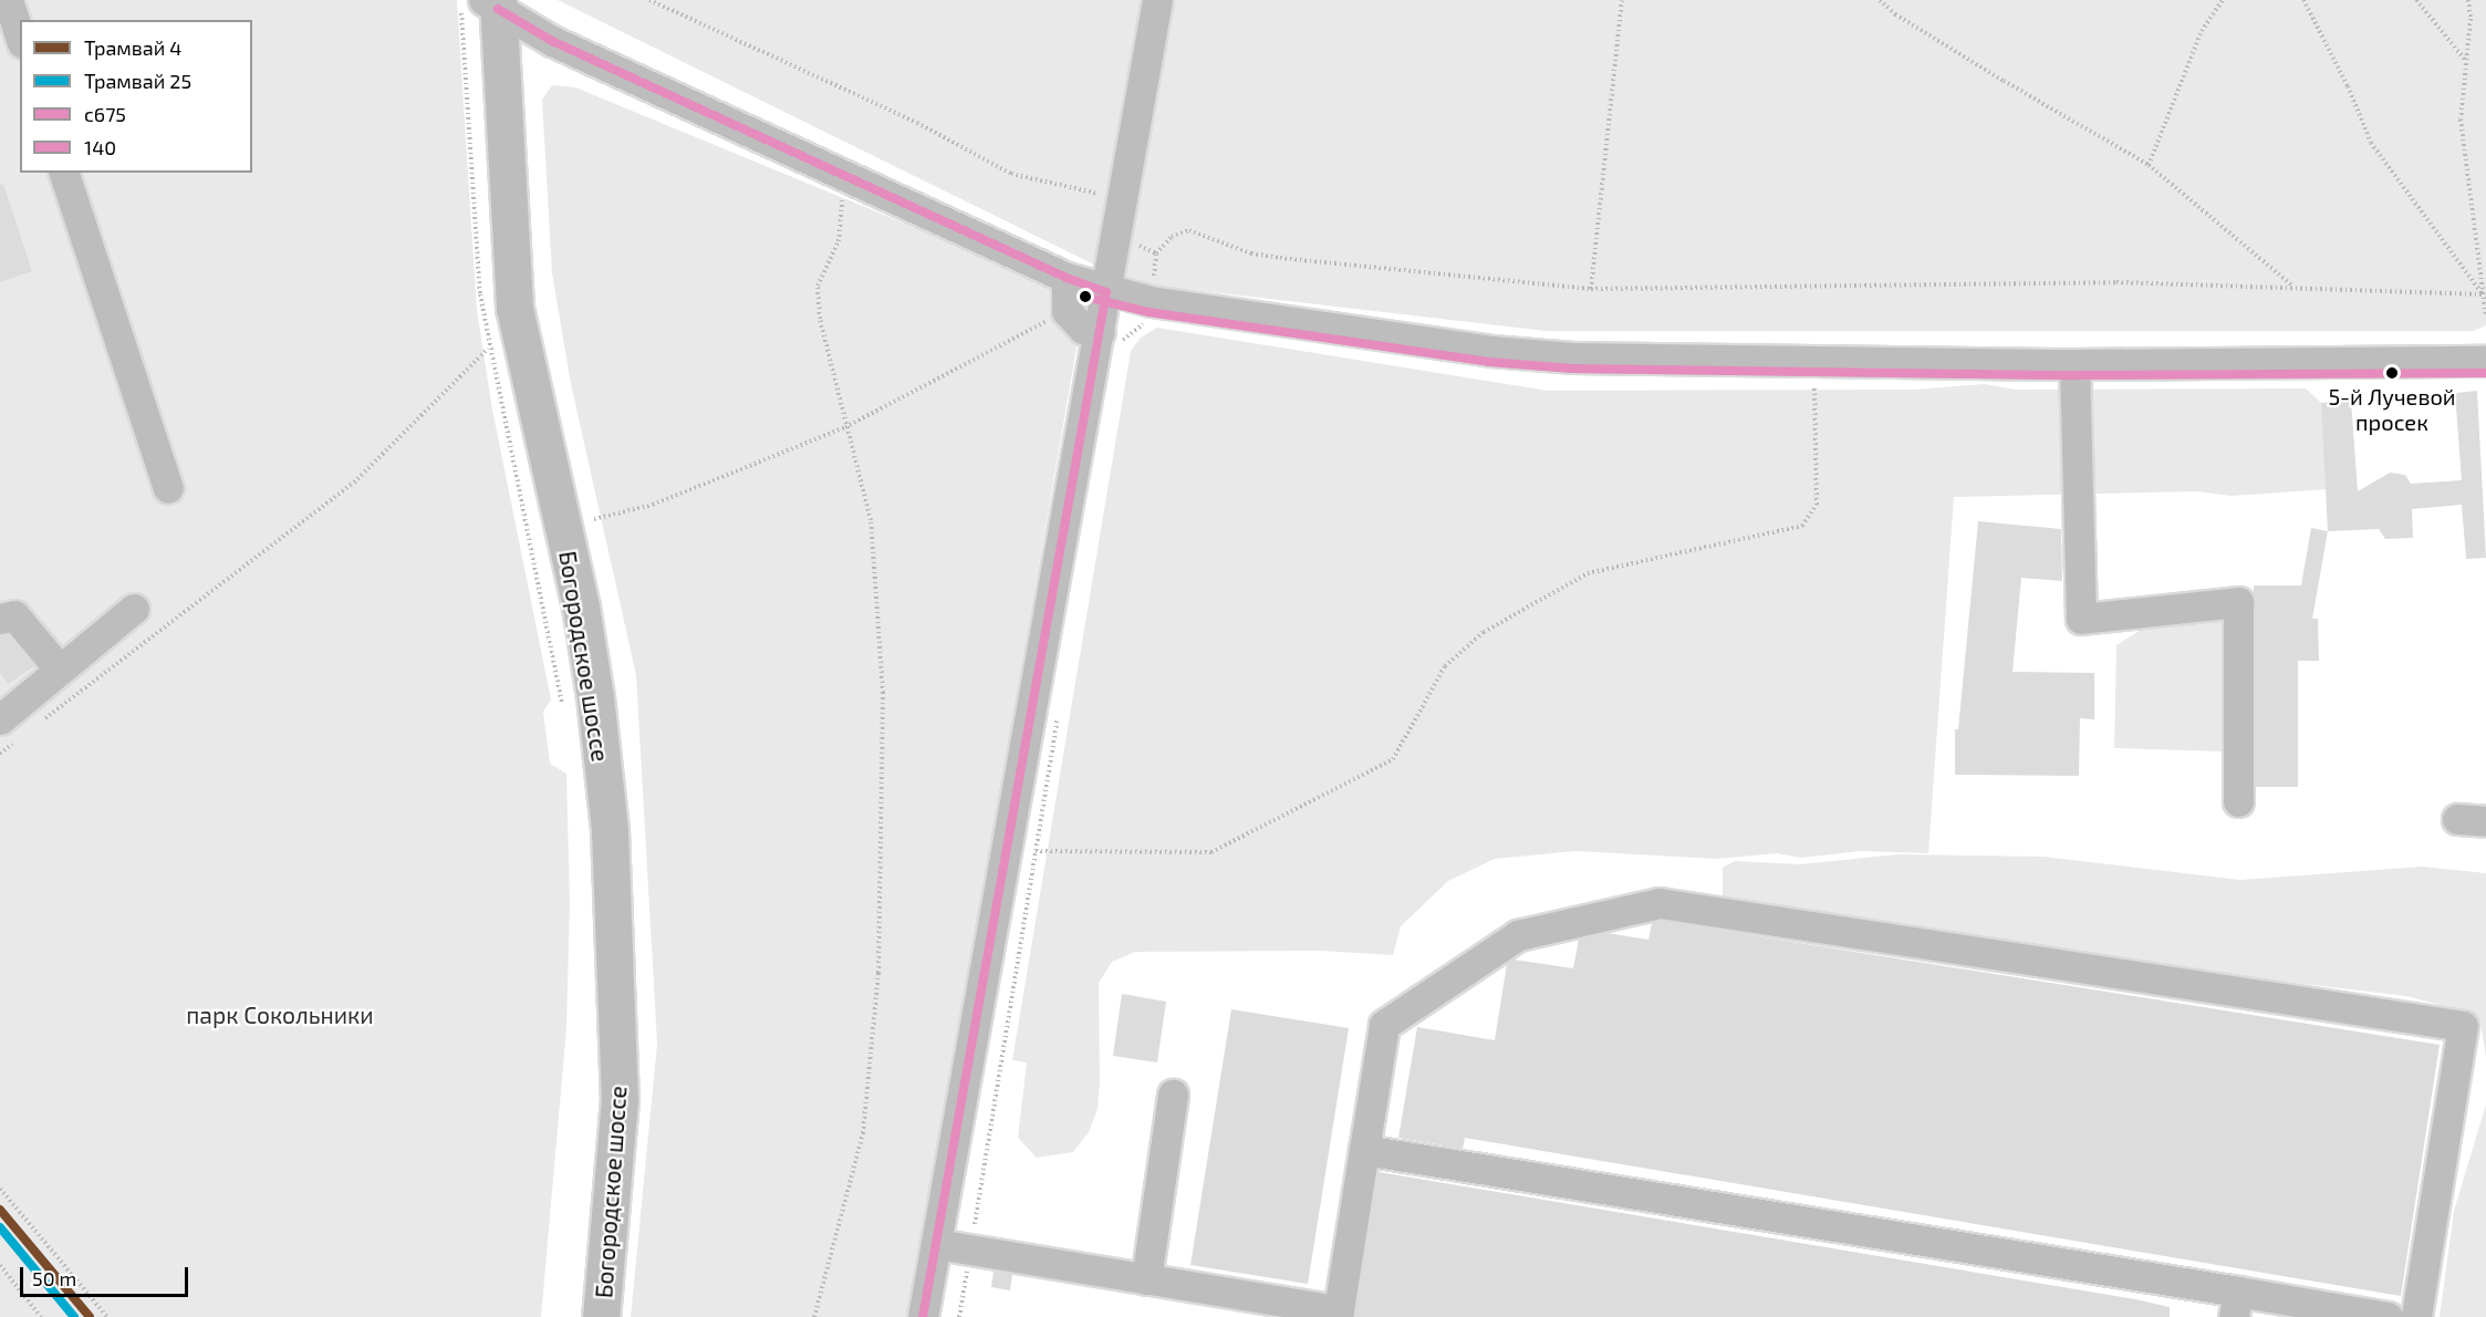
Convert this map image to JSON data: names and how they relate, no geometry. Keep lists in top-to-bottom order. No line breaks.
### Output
{"streets":{"main road":["Богородское шоссе"]},"parks":["парк Сокольники"],"places":["5-й Лучевой просек"],"lines":["transit line с675","transit line 140","tram line 4","tram line 25"],"legend":["Трамвай 4","Трамвай 25","с675","140"],"scale_bar":"50 m"}
